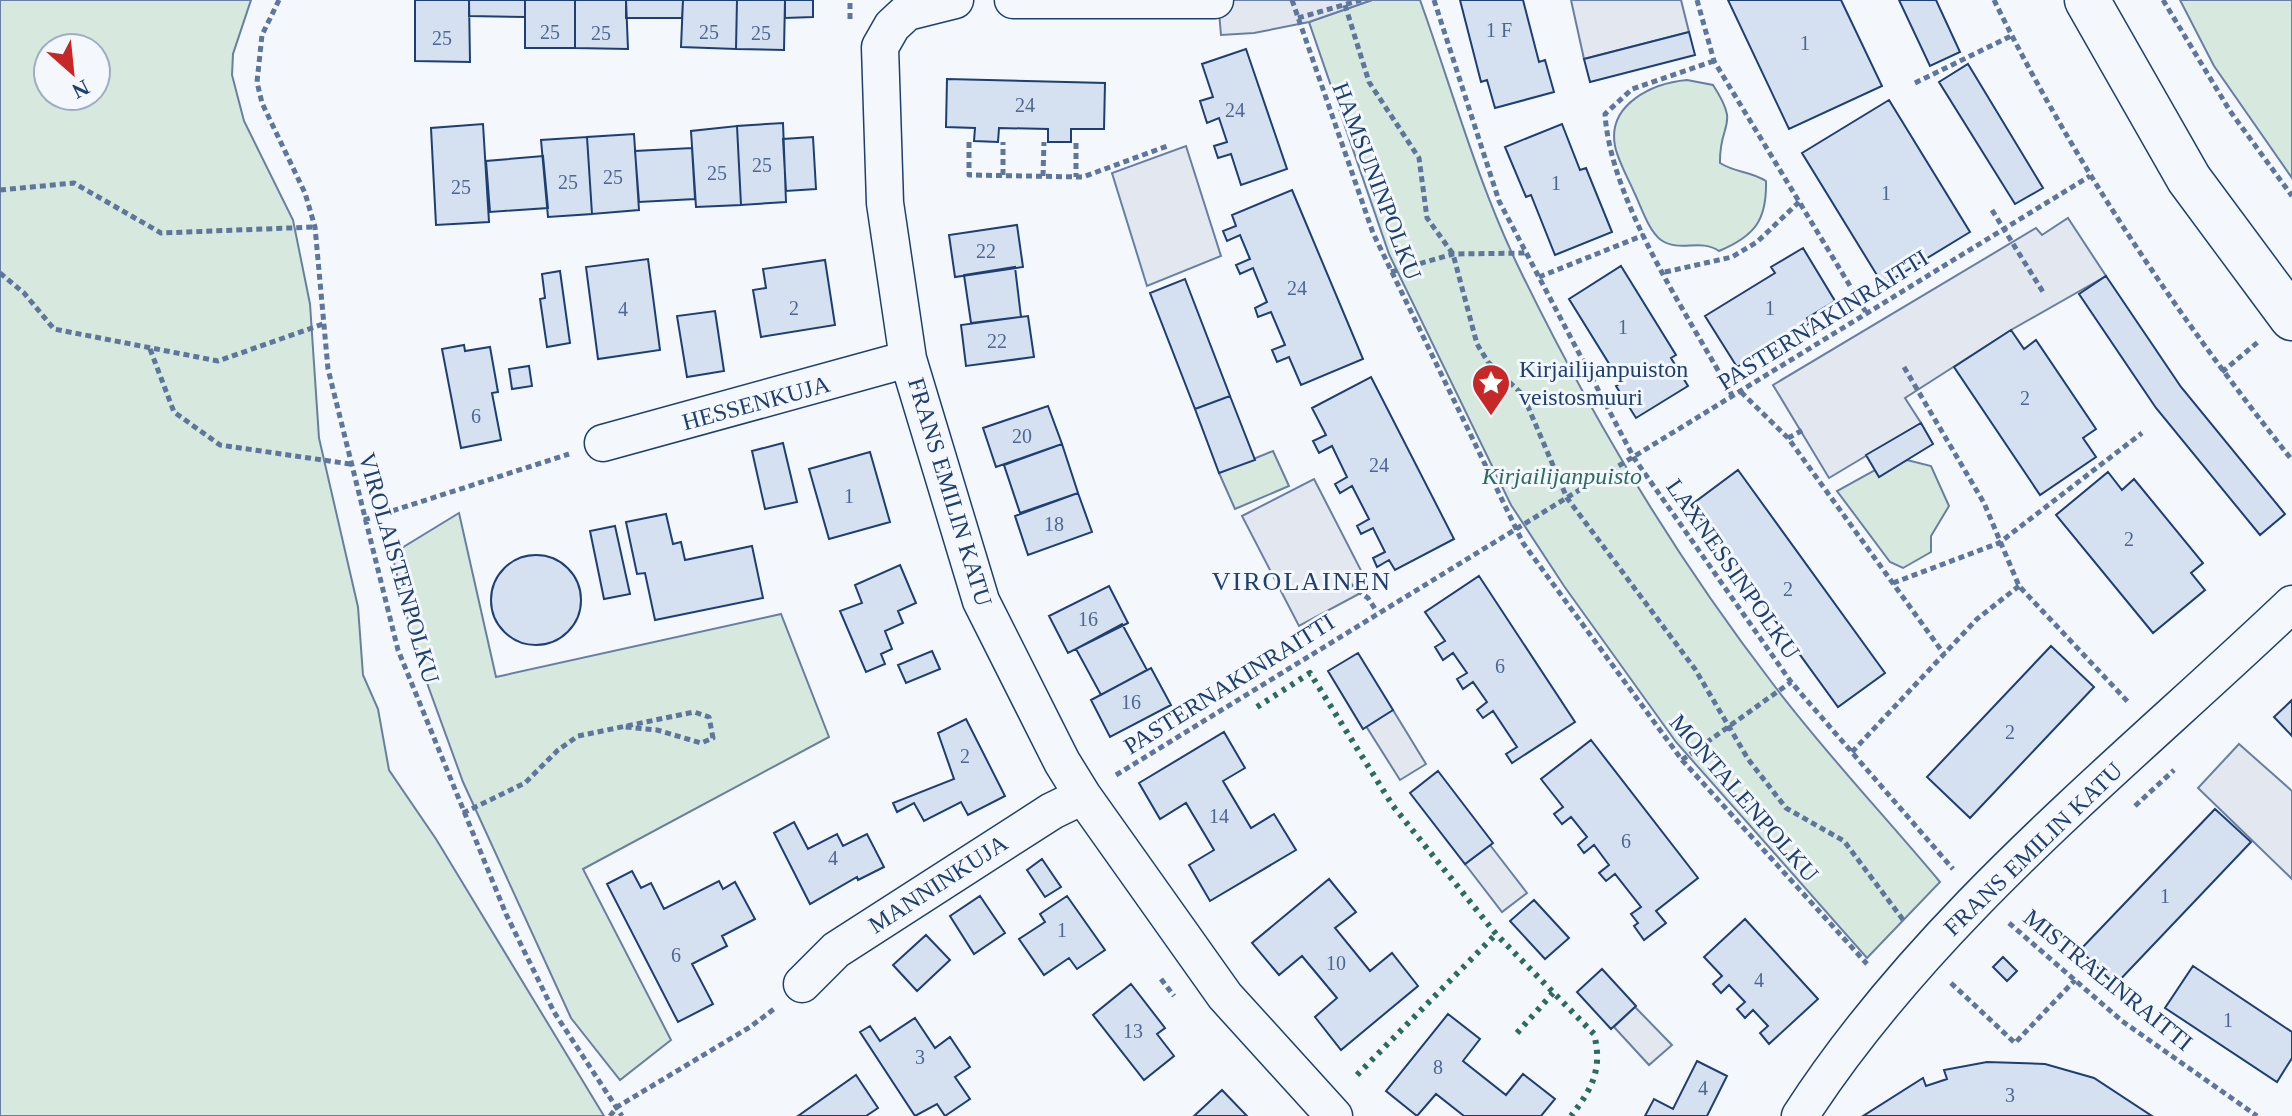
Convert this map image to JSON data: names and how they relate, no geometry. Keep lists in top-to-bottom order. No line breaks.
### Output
{"streets":{"street":["HESSENKUJA","FRANS EMILIN KATU","MANNINKUJA"],"path":["HAMSUNINPOLKU","PASTERNAKINRAITTI","VIROLAISTENPOLKU","LAXNESSINPOLKU","MONTALENPOLKU","MISTRALINRAITTI"]},"crossings":[["HAMSUNINPOLKU","PASTERNAKINRAITTI"],["HAMSUNINPOLKU","MONTALENPOLKU"],["PASTERNAKINRAITTI","FRANS EMILIN KATU"],["PASTERNAKINRAITTI","LAXNESSINPOLKU"],["PASTERNAKINRAITTI","MANNINKUJA"],["HESSENKUJA","FRANS EMILIN KATU"],["FRANS EMILIN KATU","LAXNESSINPOLKU"],["FRANS EMILIN KATU","MONTALENPOLKU"],["FRANS EMILIN KATU","MANNINKUJA"],["FRANS EMILIN KATU","MISTRALINRAITTI"],["LAXNESSINPOLKU","MISTRALINRAITTI"]],"districts":["VIROLAINEN"],"parks":["Kirjailijanpuisto"],"places":{"place":["Kirjailijanpuiston veistosmuuri"]},"house_numbers":["1 F","25","25","25","25","25","1","24","24","25","25","25","25","1","25","1","22","24","2","1","4","1","22","2","6","20","24","1","18","2","2","16","6","16","2","2","14","6","4","1","1","6","10","4","1","13","3","8","4","3"],"north":"bottom right"}
